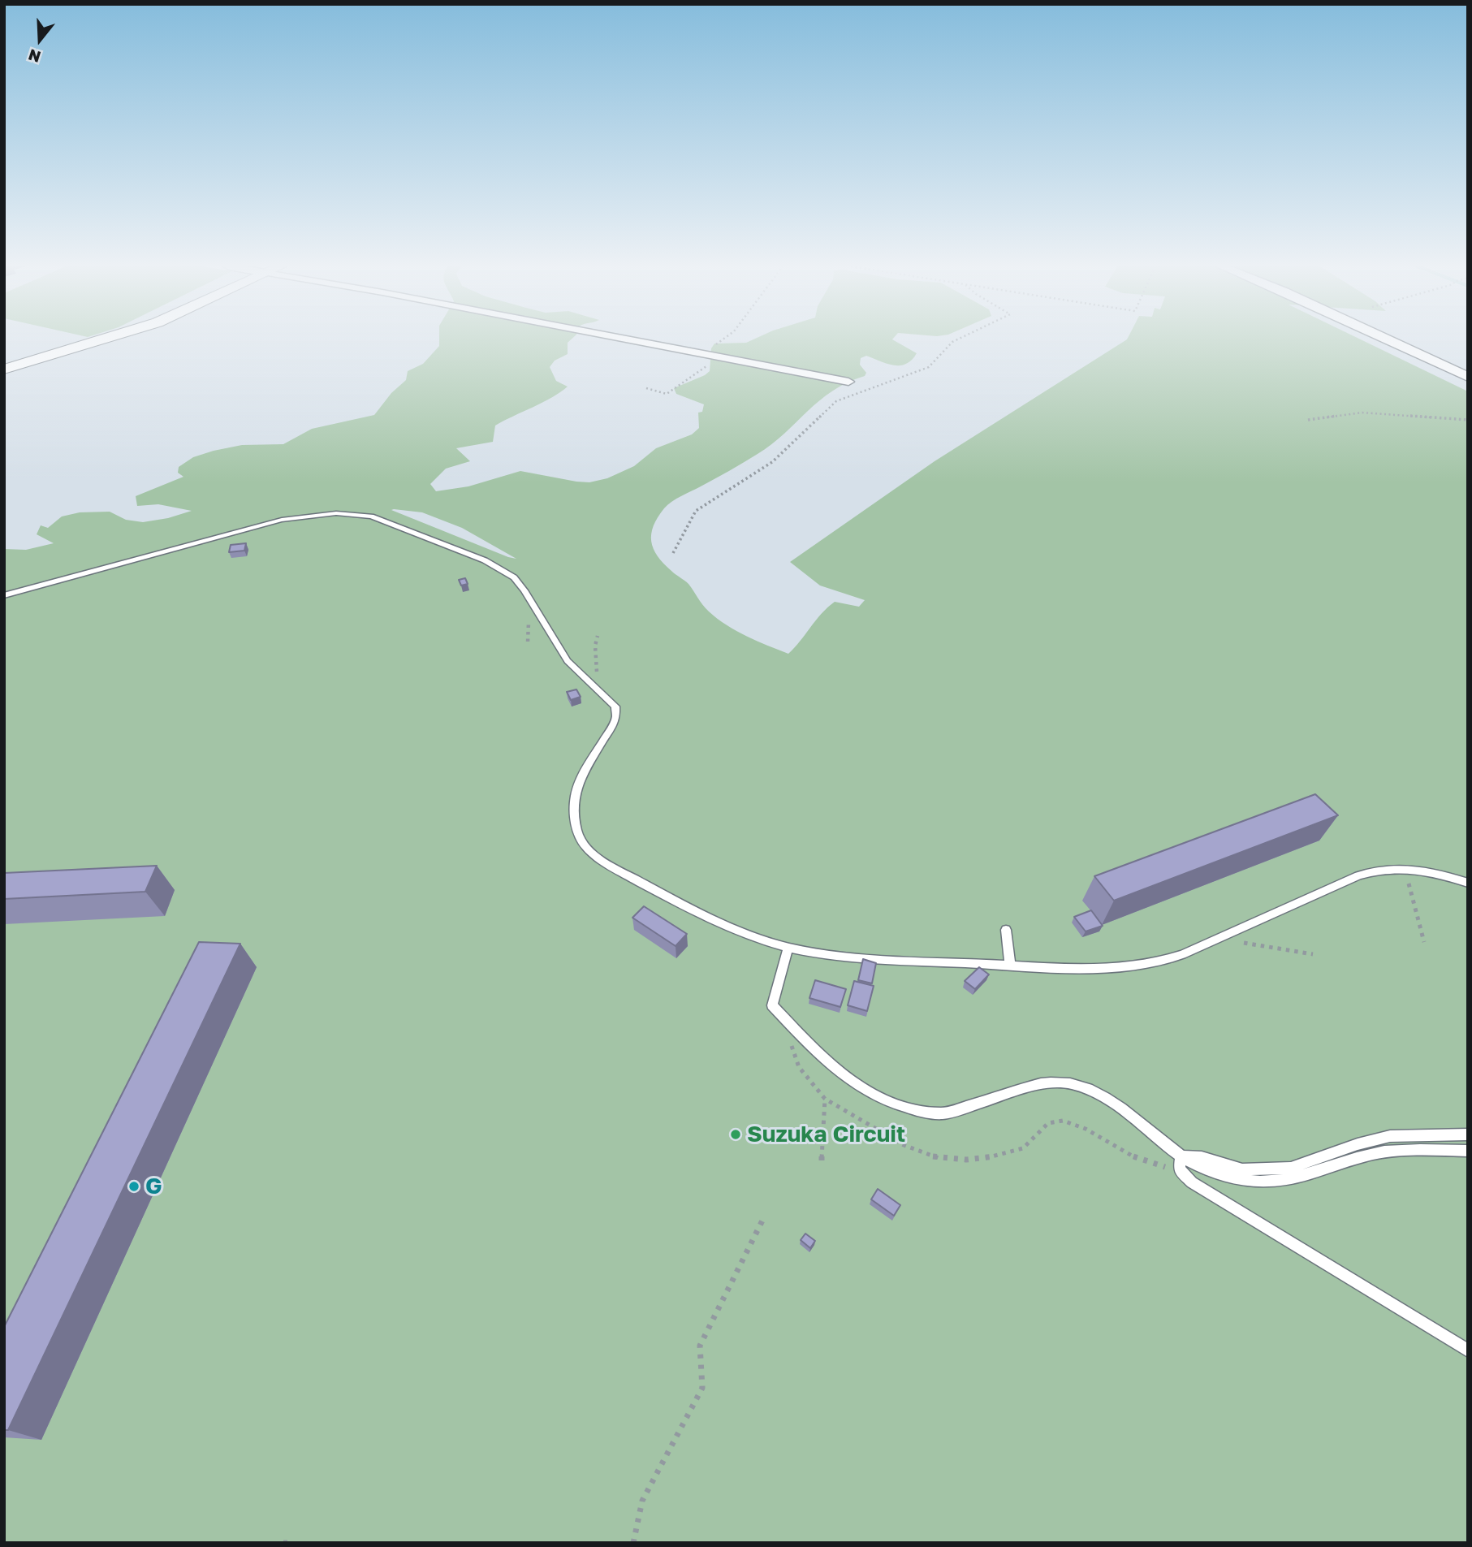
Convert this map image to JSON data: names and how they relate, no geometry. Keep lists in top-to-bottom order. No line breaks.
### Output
{"places":["Suzuka Circuit","G"],"north":"bottom"}
